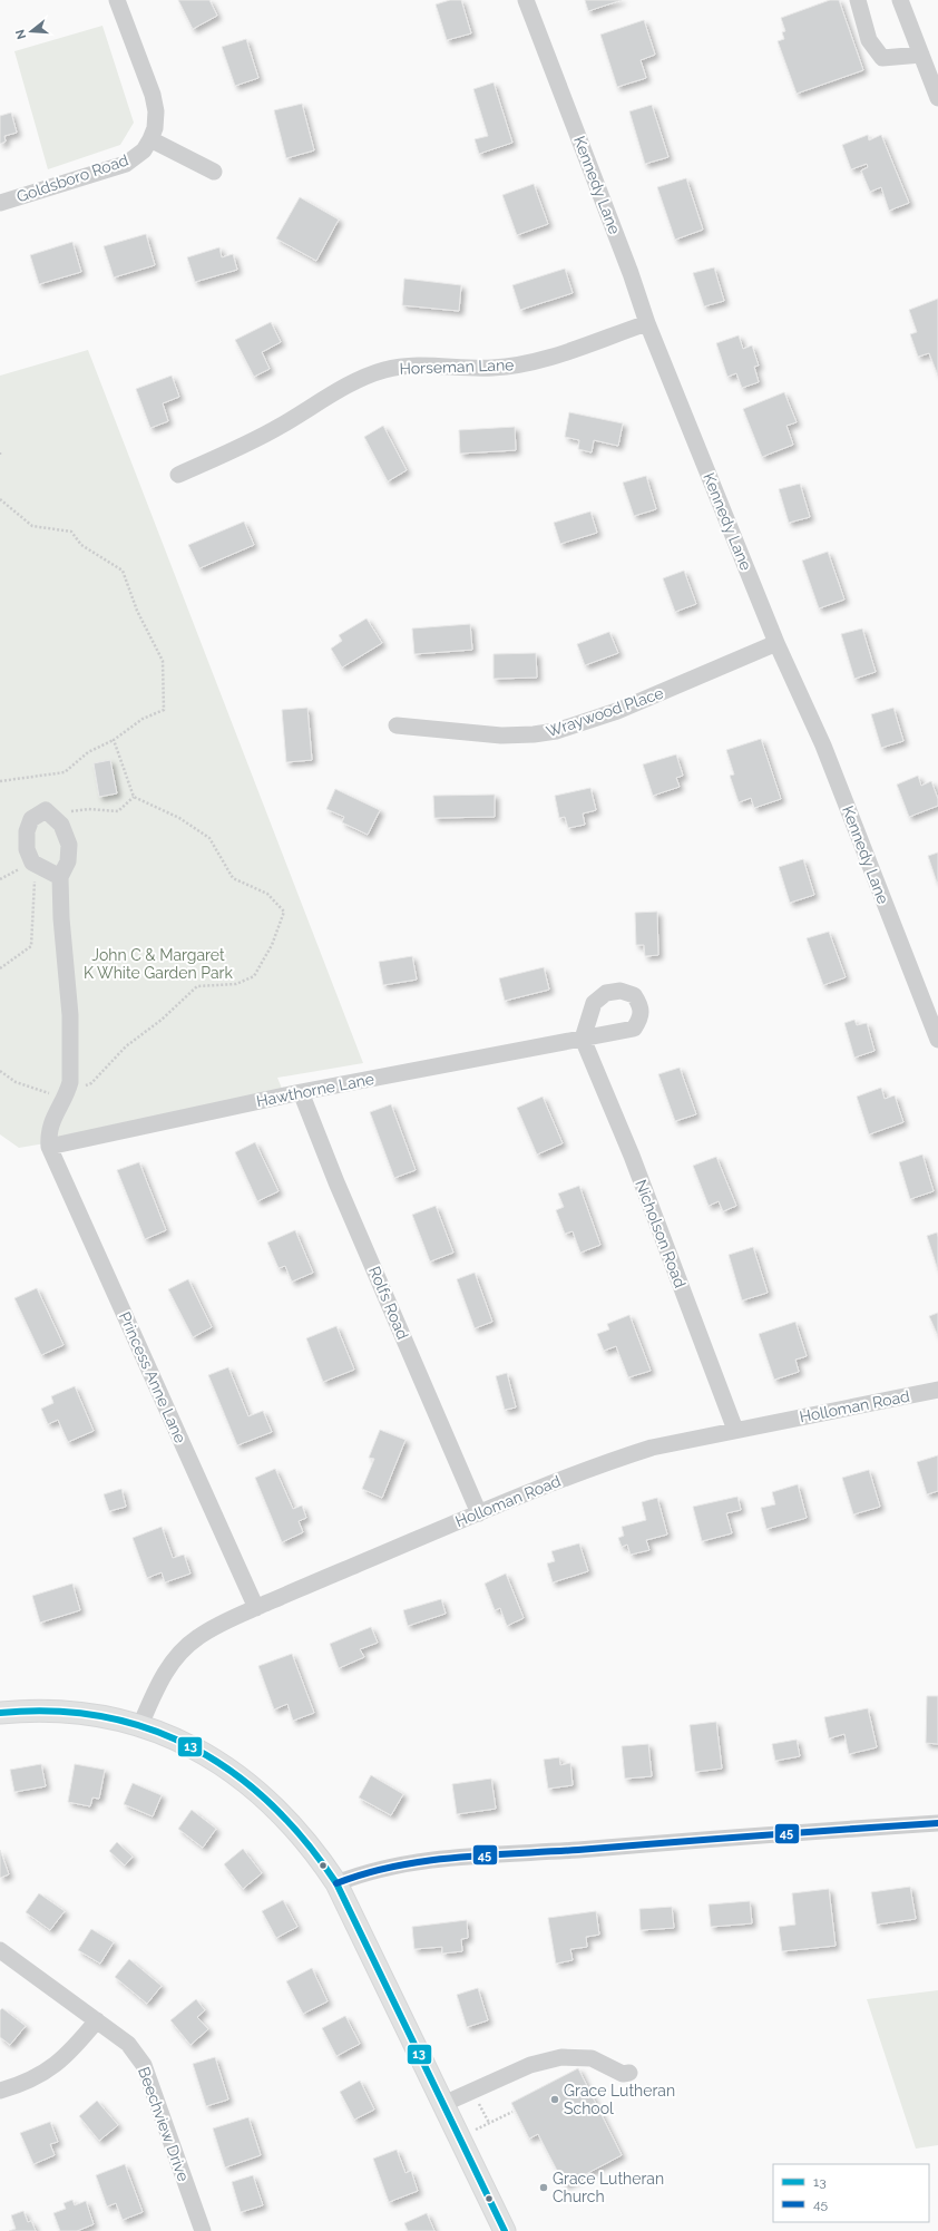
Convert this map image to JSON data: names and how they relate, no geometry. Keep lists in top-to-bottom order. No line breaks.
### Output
{"streets":{"street":["Goldsboro Road","Kennedy Lane","Horseman Lane","Wraywood Place","Hawthorne Lane","Nicholson Road","Rolfs Road","Princess Anne Lane","Holloman Road","Beechview Drive"]},"crossings":[["Kennedy Lane","Horseman Lane"],["Kennedy Lane","Wraywood Place"],["Hawthorne Lane","Nicholson Road"],["Hawthorne Lane","Rolfs Road"],["Hawthorne Lane","Princess Anne Lane"],["Nicholson Road","Holloman Road"],["Rolfs Road","Holloman Road"],["Princess Anne Lane","Holloman Road"]],"parks":["John C & Margaret K White Garden Park"],"places":["Grace Lutheran School","Grace Lutheran Church"],"lines":["transit line 13","transit line 45"],"legend":["13","45"],"north":"left"}
